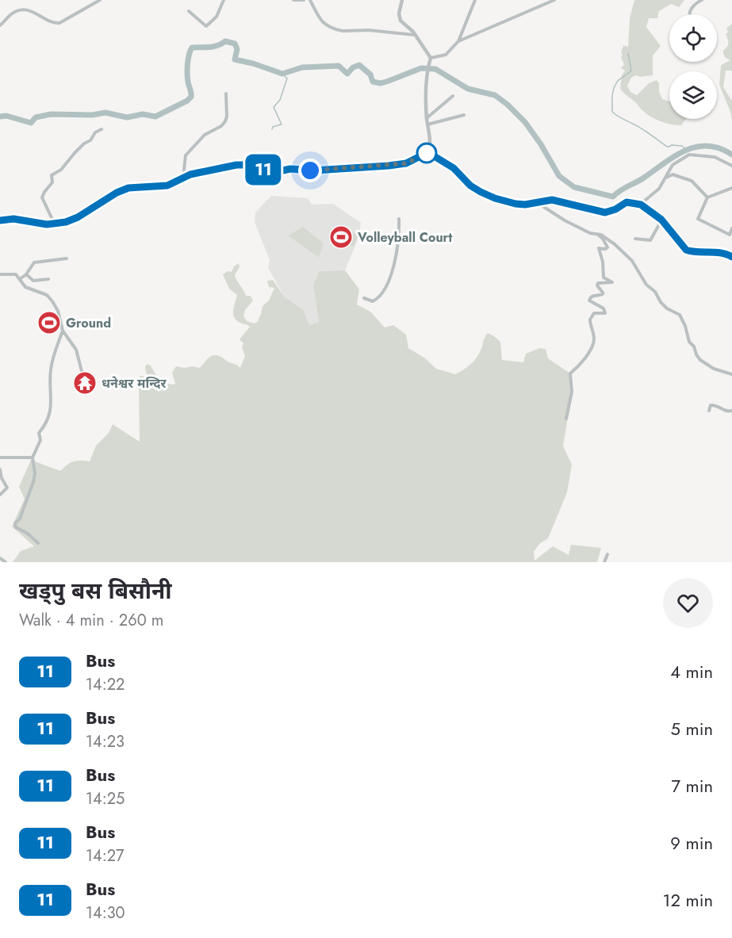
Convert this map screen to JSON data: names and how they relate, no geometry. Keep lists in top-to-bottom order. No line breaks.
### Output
{"places":{"sports":["Volleyball Court","Ground"],"temple":["धनेश्वर मन्दिर"]},"lines":["bus line 11"],"page":{"on_map":"11","heading":["खड्पु बस बिसौनी","Walk · 4 min · 260 m"],"list":[{"mark":"11","name":"Bus","note":"14:22","value":"4 min"},{"mark":"11","name":"Bus","note":"14:23","value":"5 min"},{"mark":"11","name":"Bus","note":"14:25","value":"7 min"},{"mark":"11","name":"Bus","note":"14:27","value":"9 min"},{"mark":"11","name":"Bus","note":"14:30","value":"12 min"}]}}
